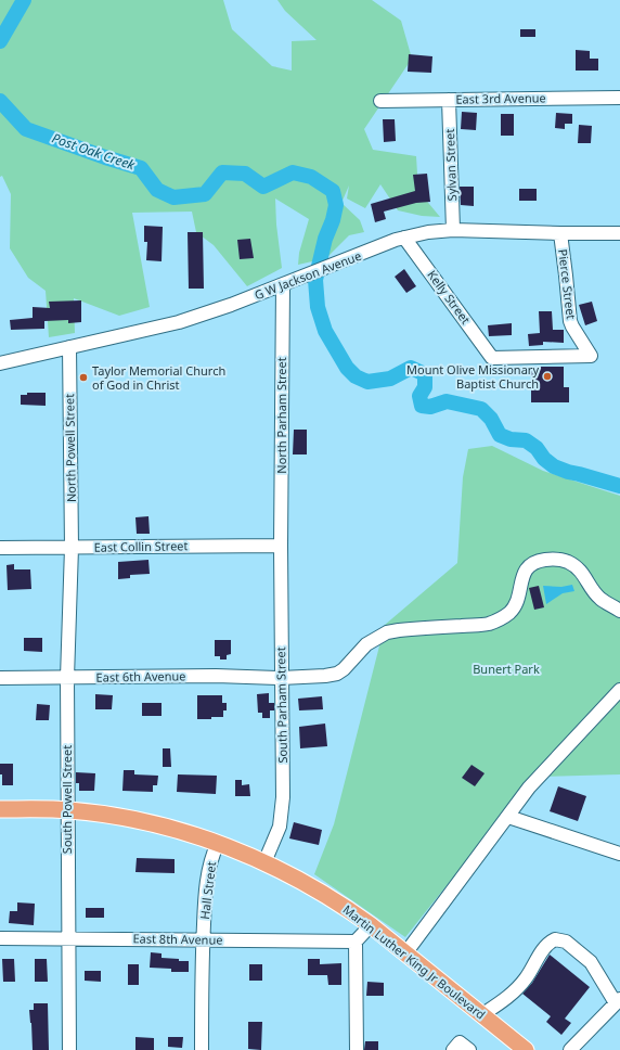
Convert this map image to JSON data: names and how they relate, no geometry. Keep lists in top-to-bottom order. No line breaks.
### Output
{"streets":{"main road":["Martin Luther King Jr Boulevard"],"street":["East 3rd Avenue","Sylvan Street","G W Jackson Avenue","Pierce Street","Kelly Street","North Parham Street","North Powell Street","East Collin Street","East 6th Avenue","South Parham Street","South Powell Street","Hall Street","East 8th Avenue"]},"crossings":[["East 3rd Avenue","Sylvan Street"],["Sylvan Street","G W Jackson Avenue"],["G W Jackson Avenue","Pierce Street"],["G W Jackson Avenue","Kelly Street"],["G W Jackson Avenue","North Parham Street"],["G W Jackson Avenue","North Powell Street"],["Pierce Street","Kelly Street"],["North Parham Street","East Collin Street"],["North Parham Street","South Parham Street"],["North Powell Street","East Collin Street"],["North Powell Street","South Powell Street"],["East Collin Street","South Parham Street"],["East Collin Street","South Powell Street"],["East 6th Avenue","South Parham Street"],["East 6th Avenue","South Powell Street"],["South Parham Street","Martin Luther King Jr Boulevard"],["South Powell Street","East 8th Avenue"],["South Powell Street","Martin Luther King Jr Boulevard"],["Hall Street","East 8th Avenue"],["Hall Street","Martin Luther King Jr Boulevard"]],"water":["Post Oak Creek"],"parks":["Bunert Park"],"places":["Mount Olive Missionary Baptist Church","Taylor Memorial Church of God in Christ"]}
